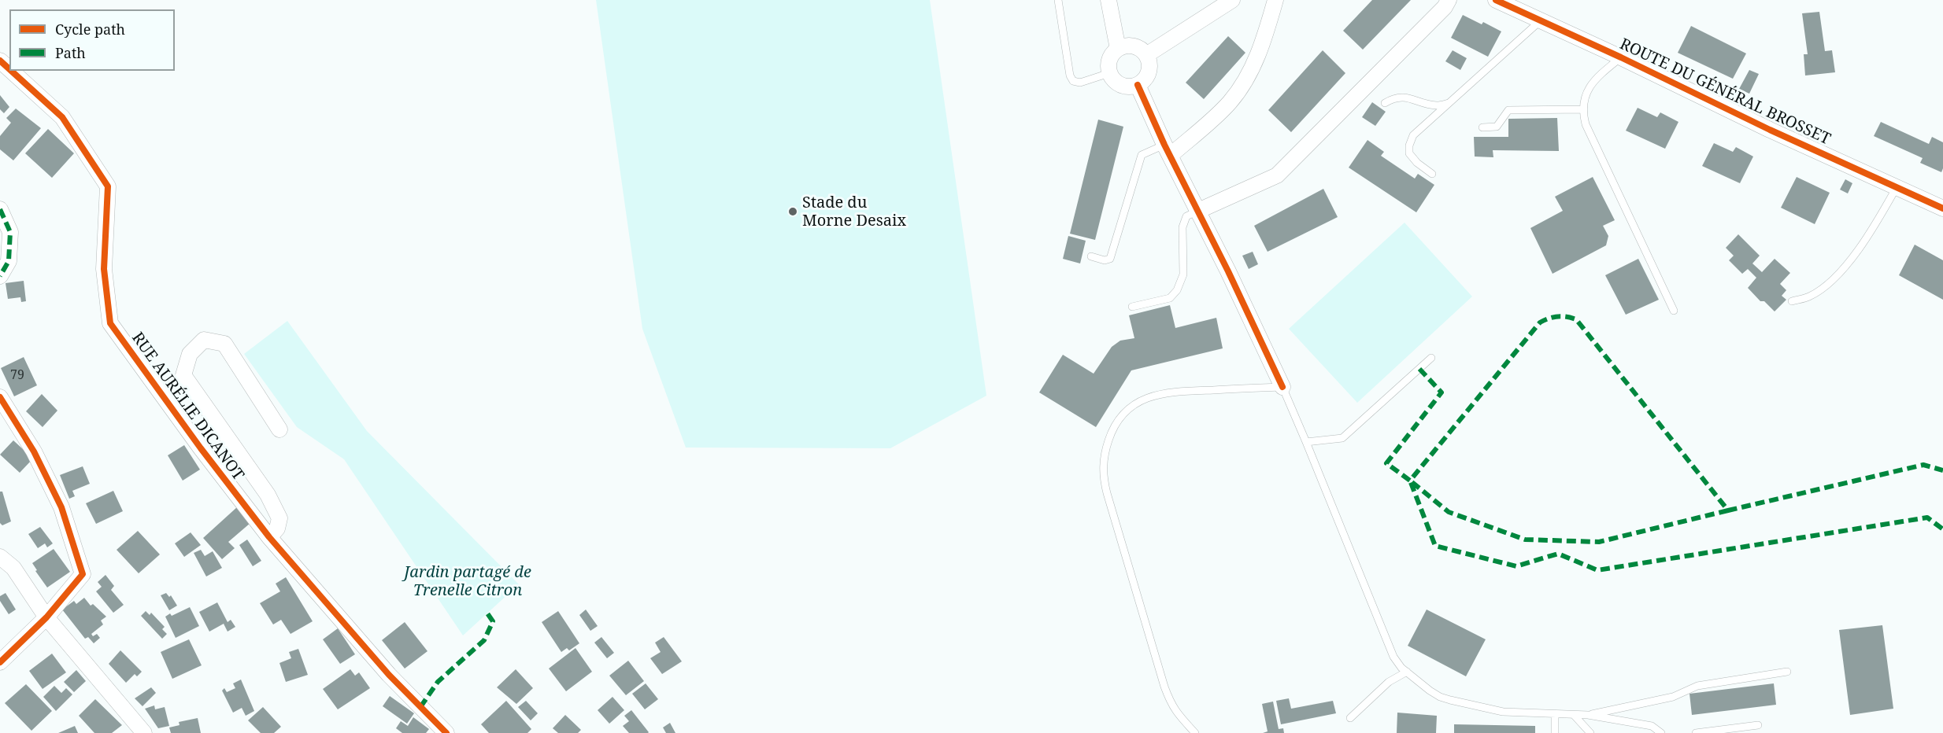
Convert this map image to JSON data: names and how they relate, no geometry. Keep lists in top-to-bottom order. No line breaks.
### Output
{"streets":{"street":["ROUTE DU GÉNÉRAL BROSSET","RUE AURÉLIE DICANOT"]},"parks":["Jardin partagé de Trenelle Citron"],"places":["Stade du Morne Desaix"],"house_numbers":["79"],"legend":["Cycle path","Path"]}
